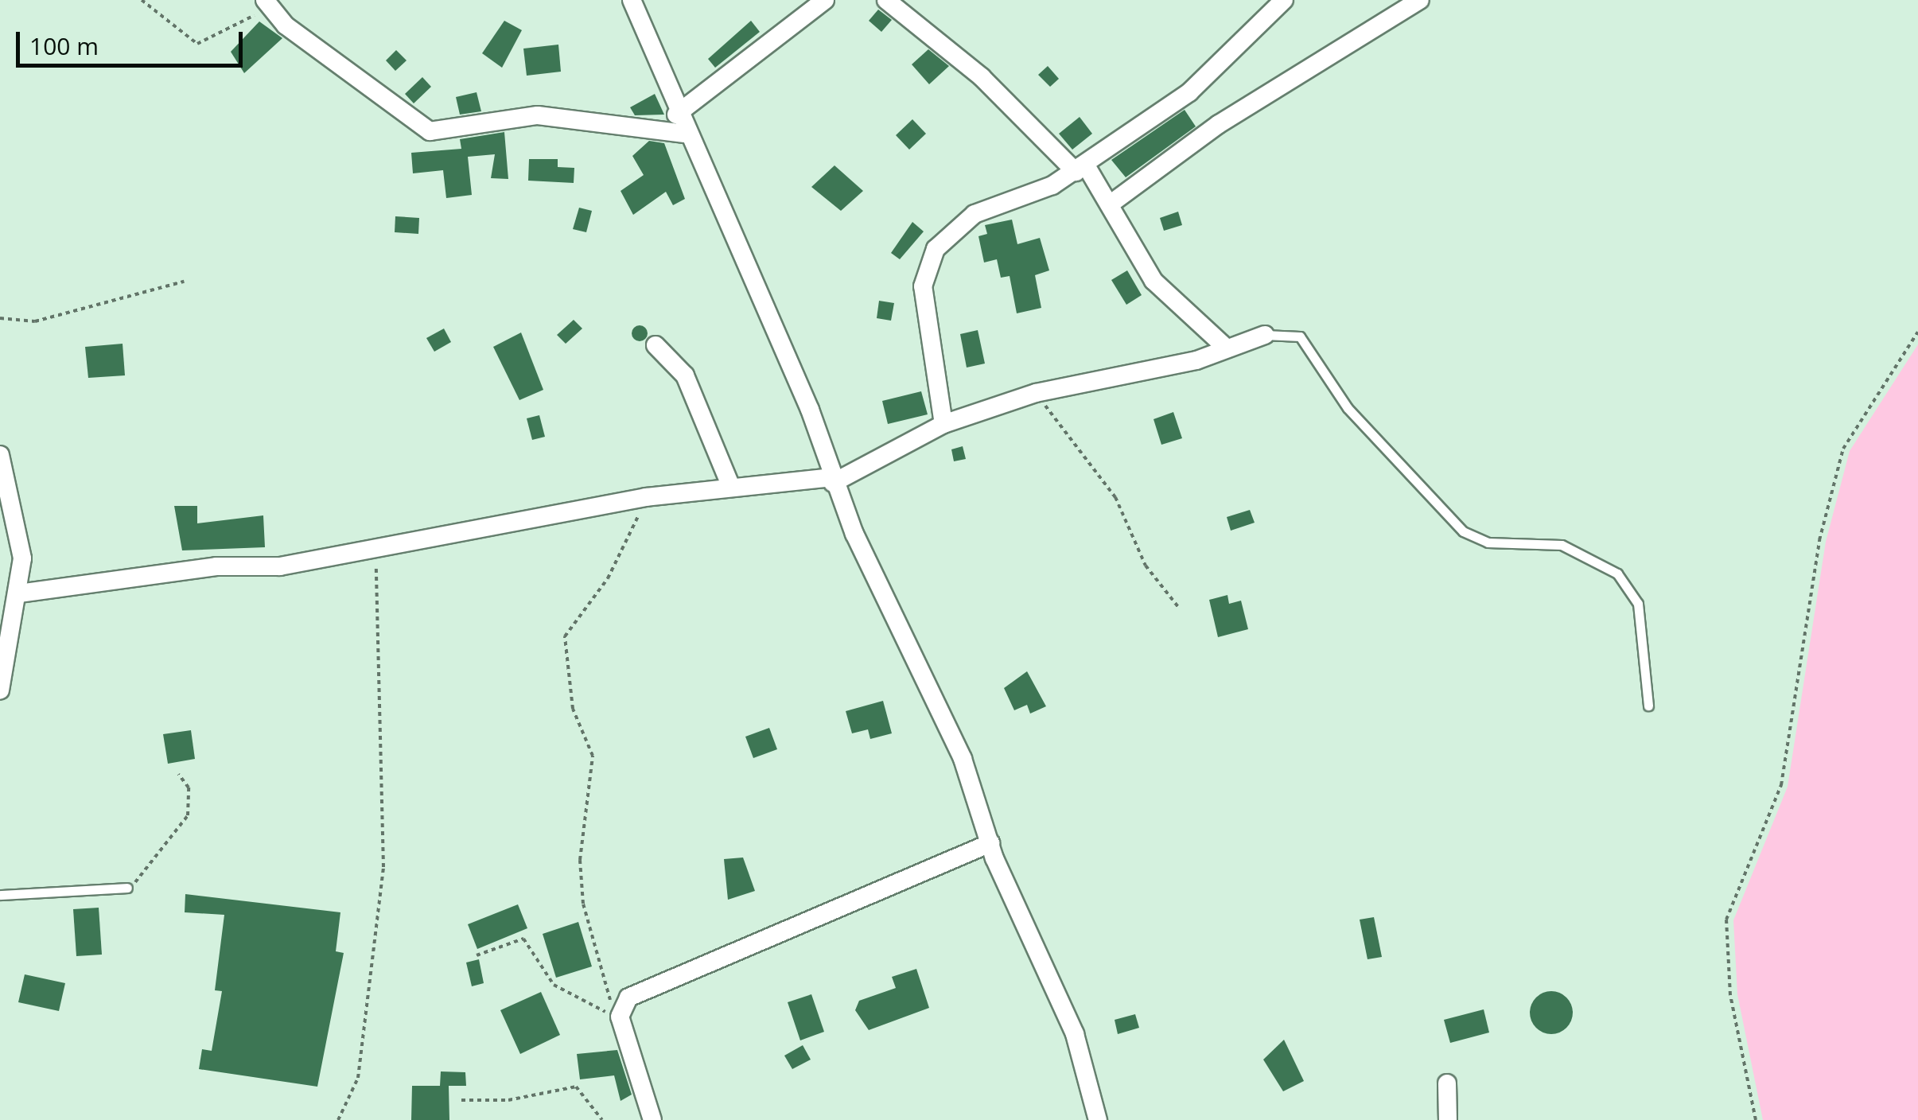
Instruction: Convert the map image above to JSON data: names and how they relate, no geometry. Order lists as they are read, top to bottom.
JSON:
{
  "scale_bar": "100 m"
}
